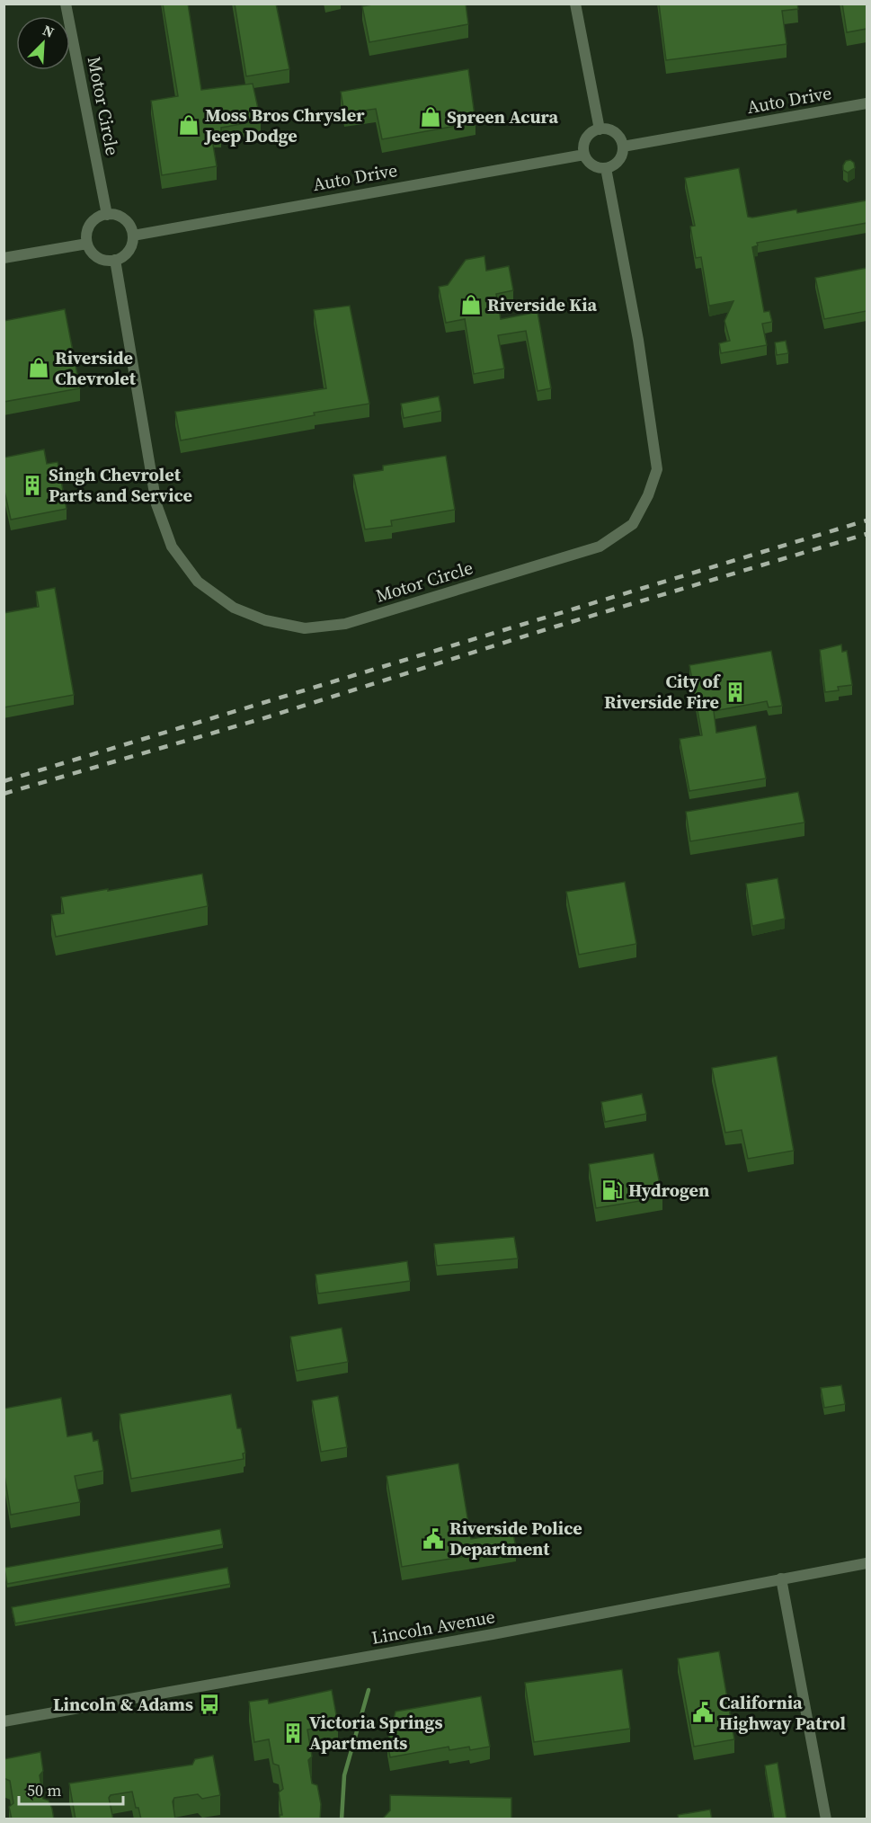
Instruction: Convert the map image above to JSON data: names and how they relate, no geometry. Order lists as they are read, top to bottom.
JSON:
{
  "streets": {
    "street": ["Auto Drive", "Motor Circle", "Lincoln Avenue"]
  },
  "crossings": [
    ["Auto Drive", "Motor Circle"]
  ],
  "places": {
    "shop": [
      "Spreen Acura",
      "Moss Bros Chrysler Jeep Dodge",
      "Riverside Kia",
      "Riverside Chevrolet"
    ],
    "building": ["Singh Chevrolet Parts and Service", "City of Riverside Fire", "Victoria Springs Apartments"],
    "fuel station": ["Hydrogen"],
    "public building": ["Riverside Police Department", "California Highway Patrol"],
    "bus stop": ["Lincoln & Adams"]
  },
  "scale_bar": "50 m",
  "north": "top right"
}
